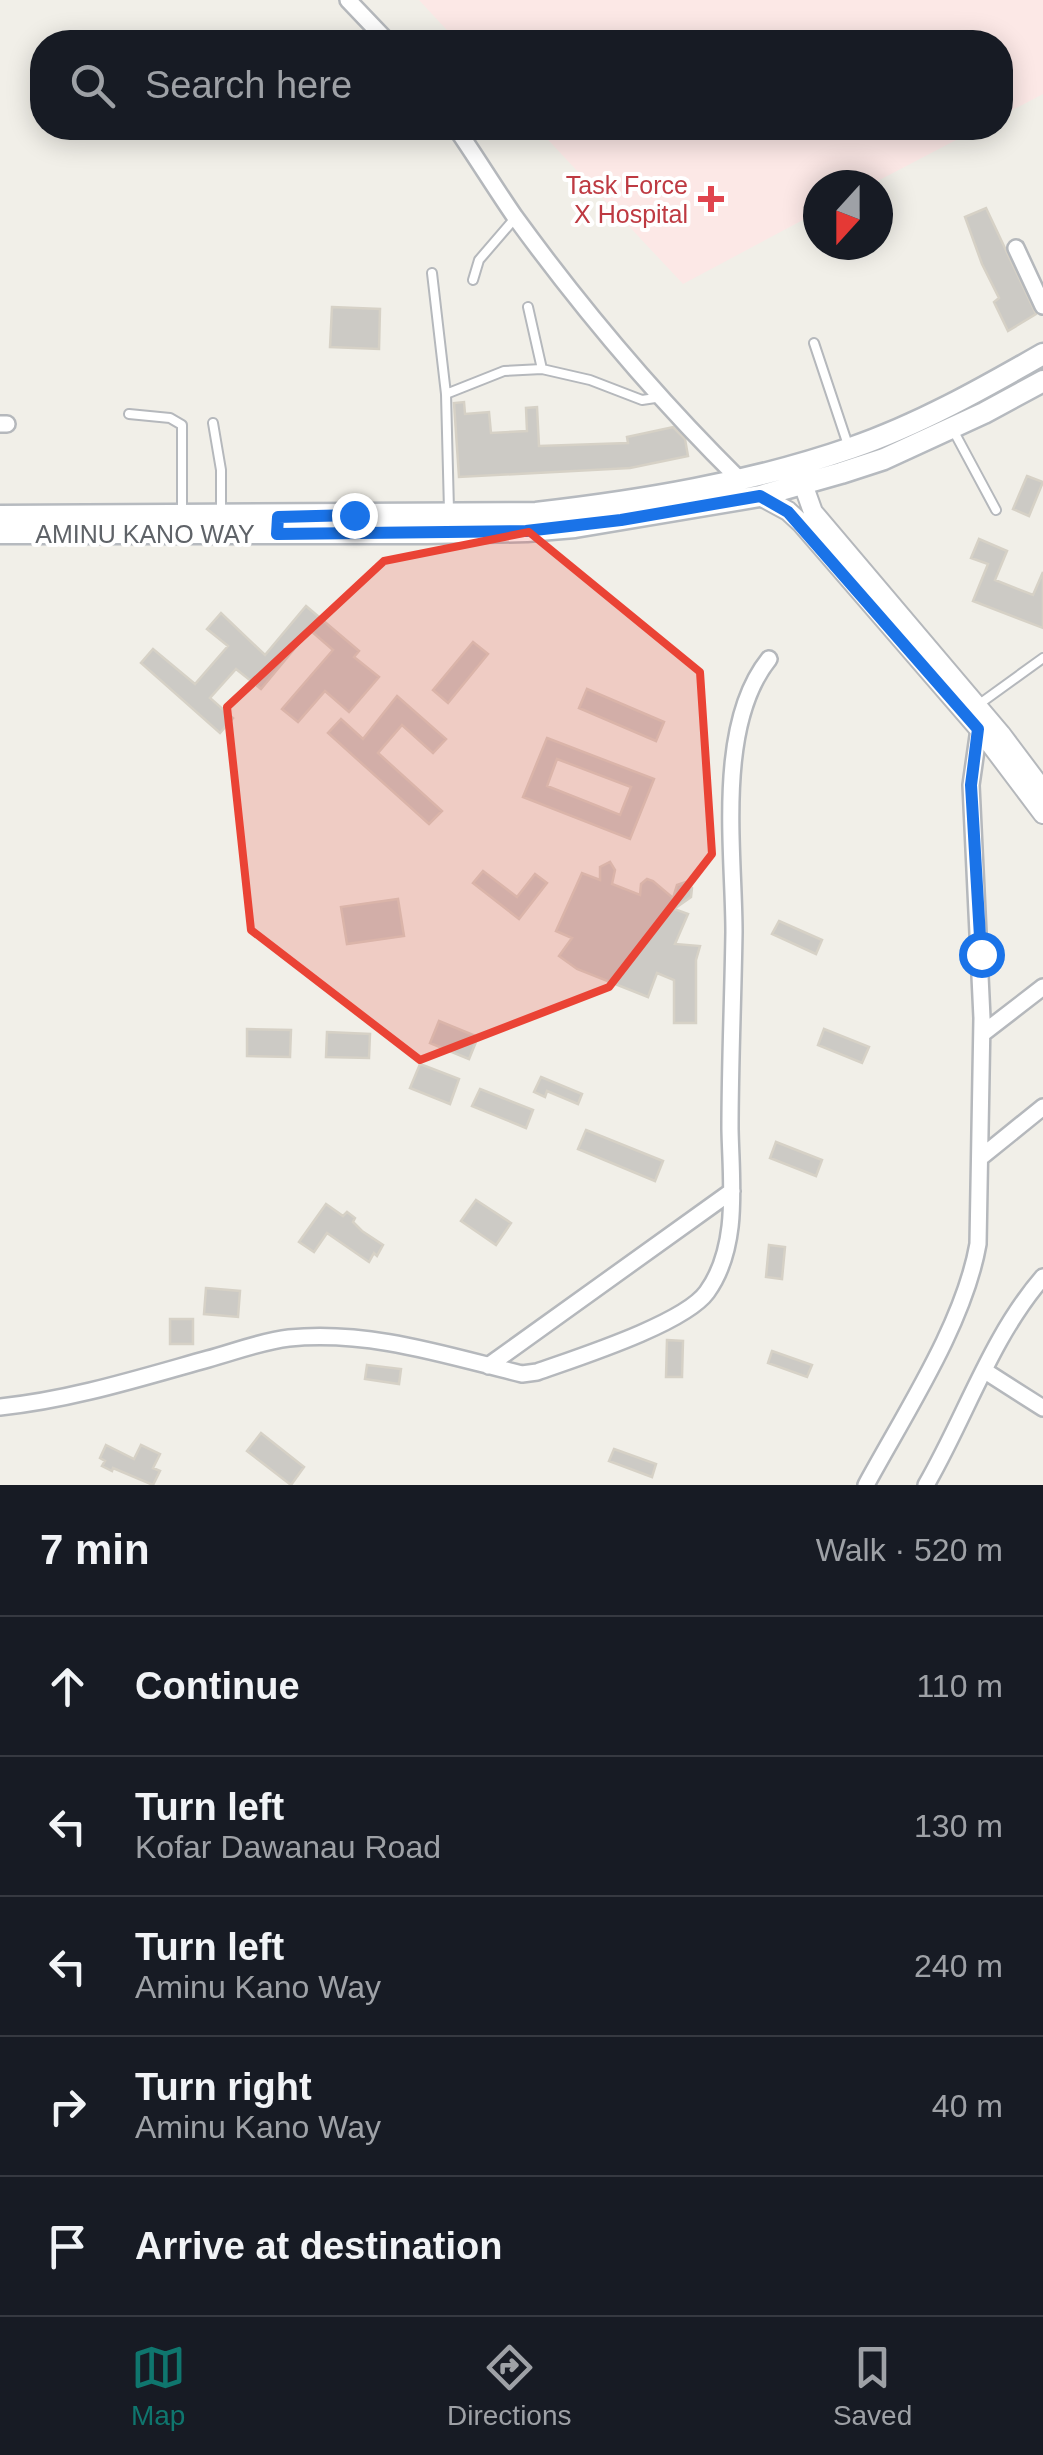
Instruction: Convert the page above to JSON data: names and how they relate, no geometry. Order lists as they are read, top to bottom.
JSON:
{
  "streets": {
    "main road": ["AMINU KANO WAY"]
  },
  "places": {
    "health": ["Task Force X Hospital"]
  },
  "north": "bottom",
  "page": {
    "search": "Search here",
    "heading": ["7 min", "Walk · 520 m"],
    "list": [
      ["Continue", "110 m"],
      ["Turn left", "Kofar Dawanau Road", "130 m"],
      ["Turn left", "Aminu Kano Way", "240 m"],
      ["Turn right", "Aminu Kano Way", "40 m"],
      "Arrive at destination"
    ],
    "nav": ["Map", "Directions", "Saved"]
  }
}
